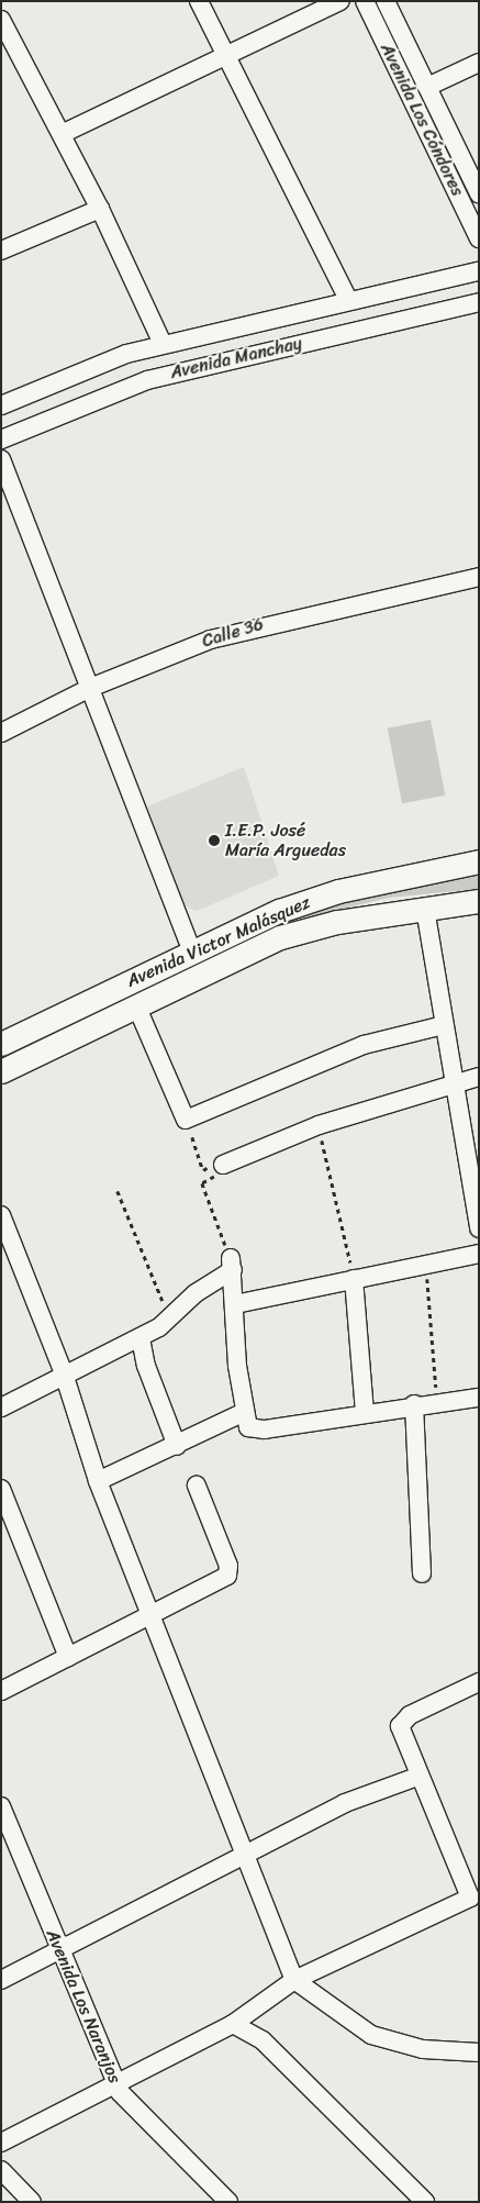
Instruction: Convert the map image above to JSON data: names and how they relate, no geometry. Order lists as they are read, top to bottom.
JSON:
{
  "streets": {
    "main road": ["Avenida Victor Malásquez"],
    "street": [
      "Avenida Los Cóndores",
      "Avenida Manchay",
      "Calle 36",
      "Avenida Los Naranjos"
    ]
  },
  "places": ["I.E.P. José María Arguedas"]
}
